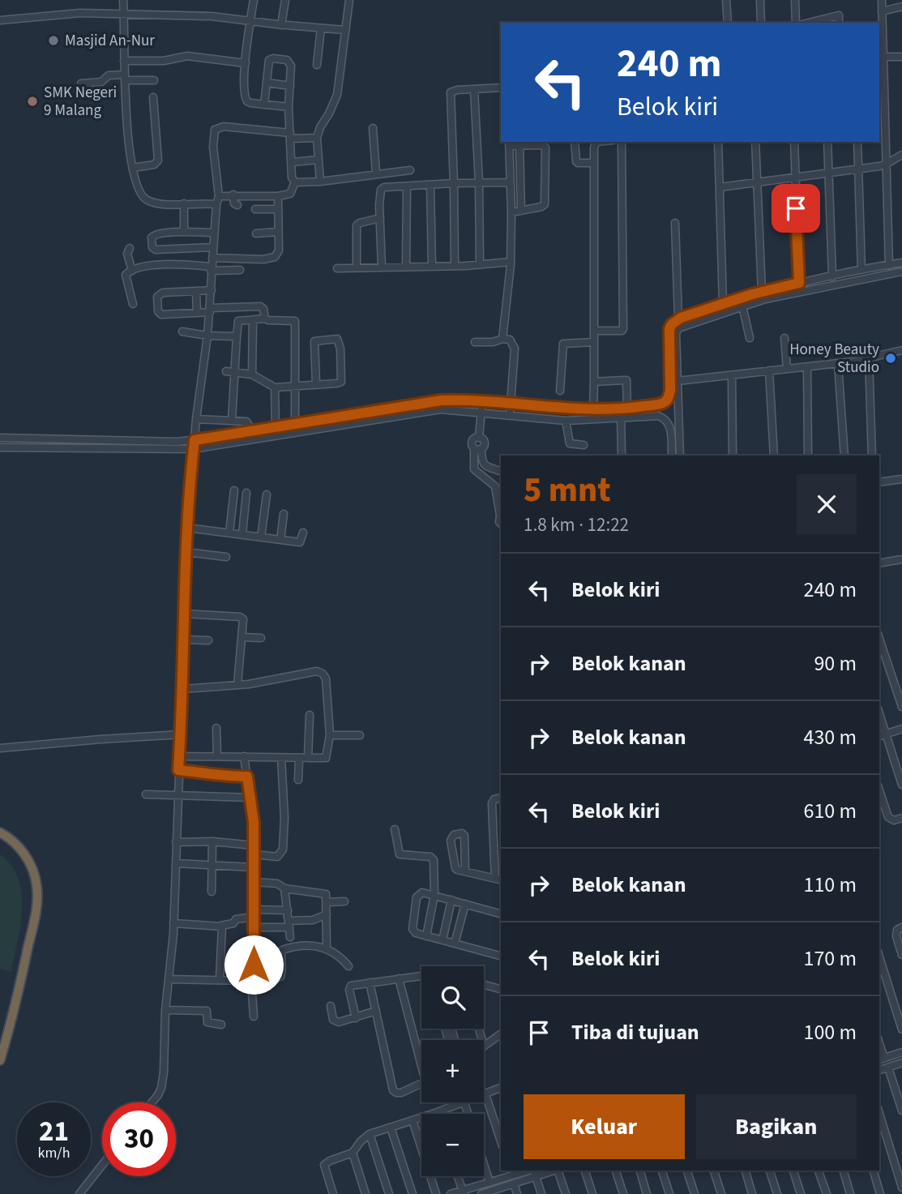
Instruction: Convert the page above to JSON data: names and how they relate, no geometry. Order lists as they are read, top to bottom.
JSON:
{
  "places": ["Masjid An-Nur", "SMK Negeri 9 Malang", "Honey Beauty Studio"],
  "page": {
    "turn": ["240 m", "Belok kiri"],
    "heading": ["5 mnt", "1.8 km · 12:22"],
    "list": [
      {
        "name": "Belok kiri",
        "value": "240 m"
      },
      {
        "name": "Belok kanan",
        "value": "90 m"
      },
      {
        "name": "Belok kanan",
        "value": "430 m"
      },
      {
        "name": "Belok kiri",
        "value": "610 m"
      },
      {
        "name": "Belok kanan",
        "value": "110 m"
      },
      {
        "name": "Belok kiri",
        "value": "170 m"
      },
      {
        "name": "Tiba di tujuan",
        "value": "100 m"
      }
    ],
    "map_buttons": ["+", "−"],
    "buttons": ["Keluar", "Bagikan"],
    "speed": "21 km/h",
    "limit": "30"
  }
}
